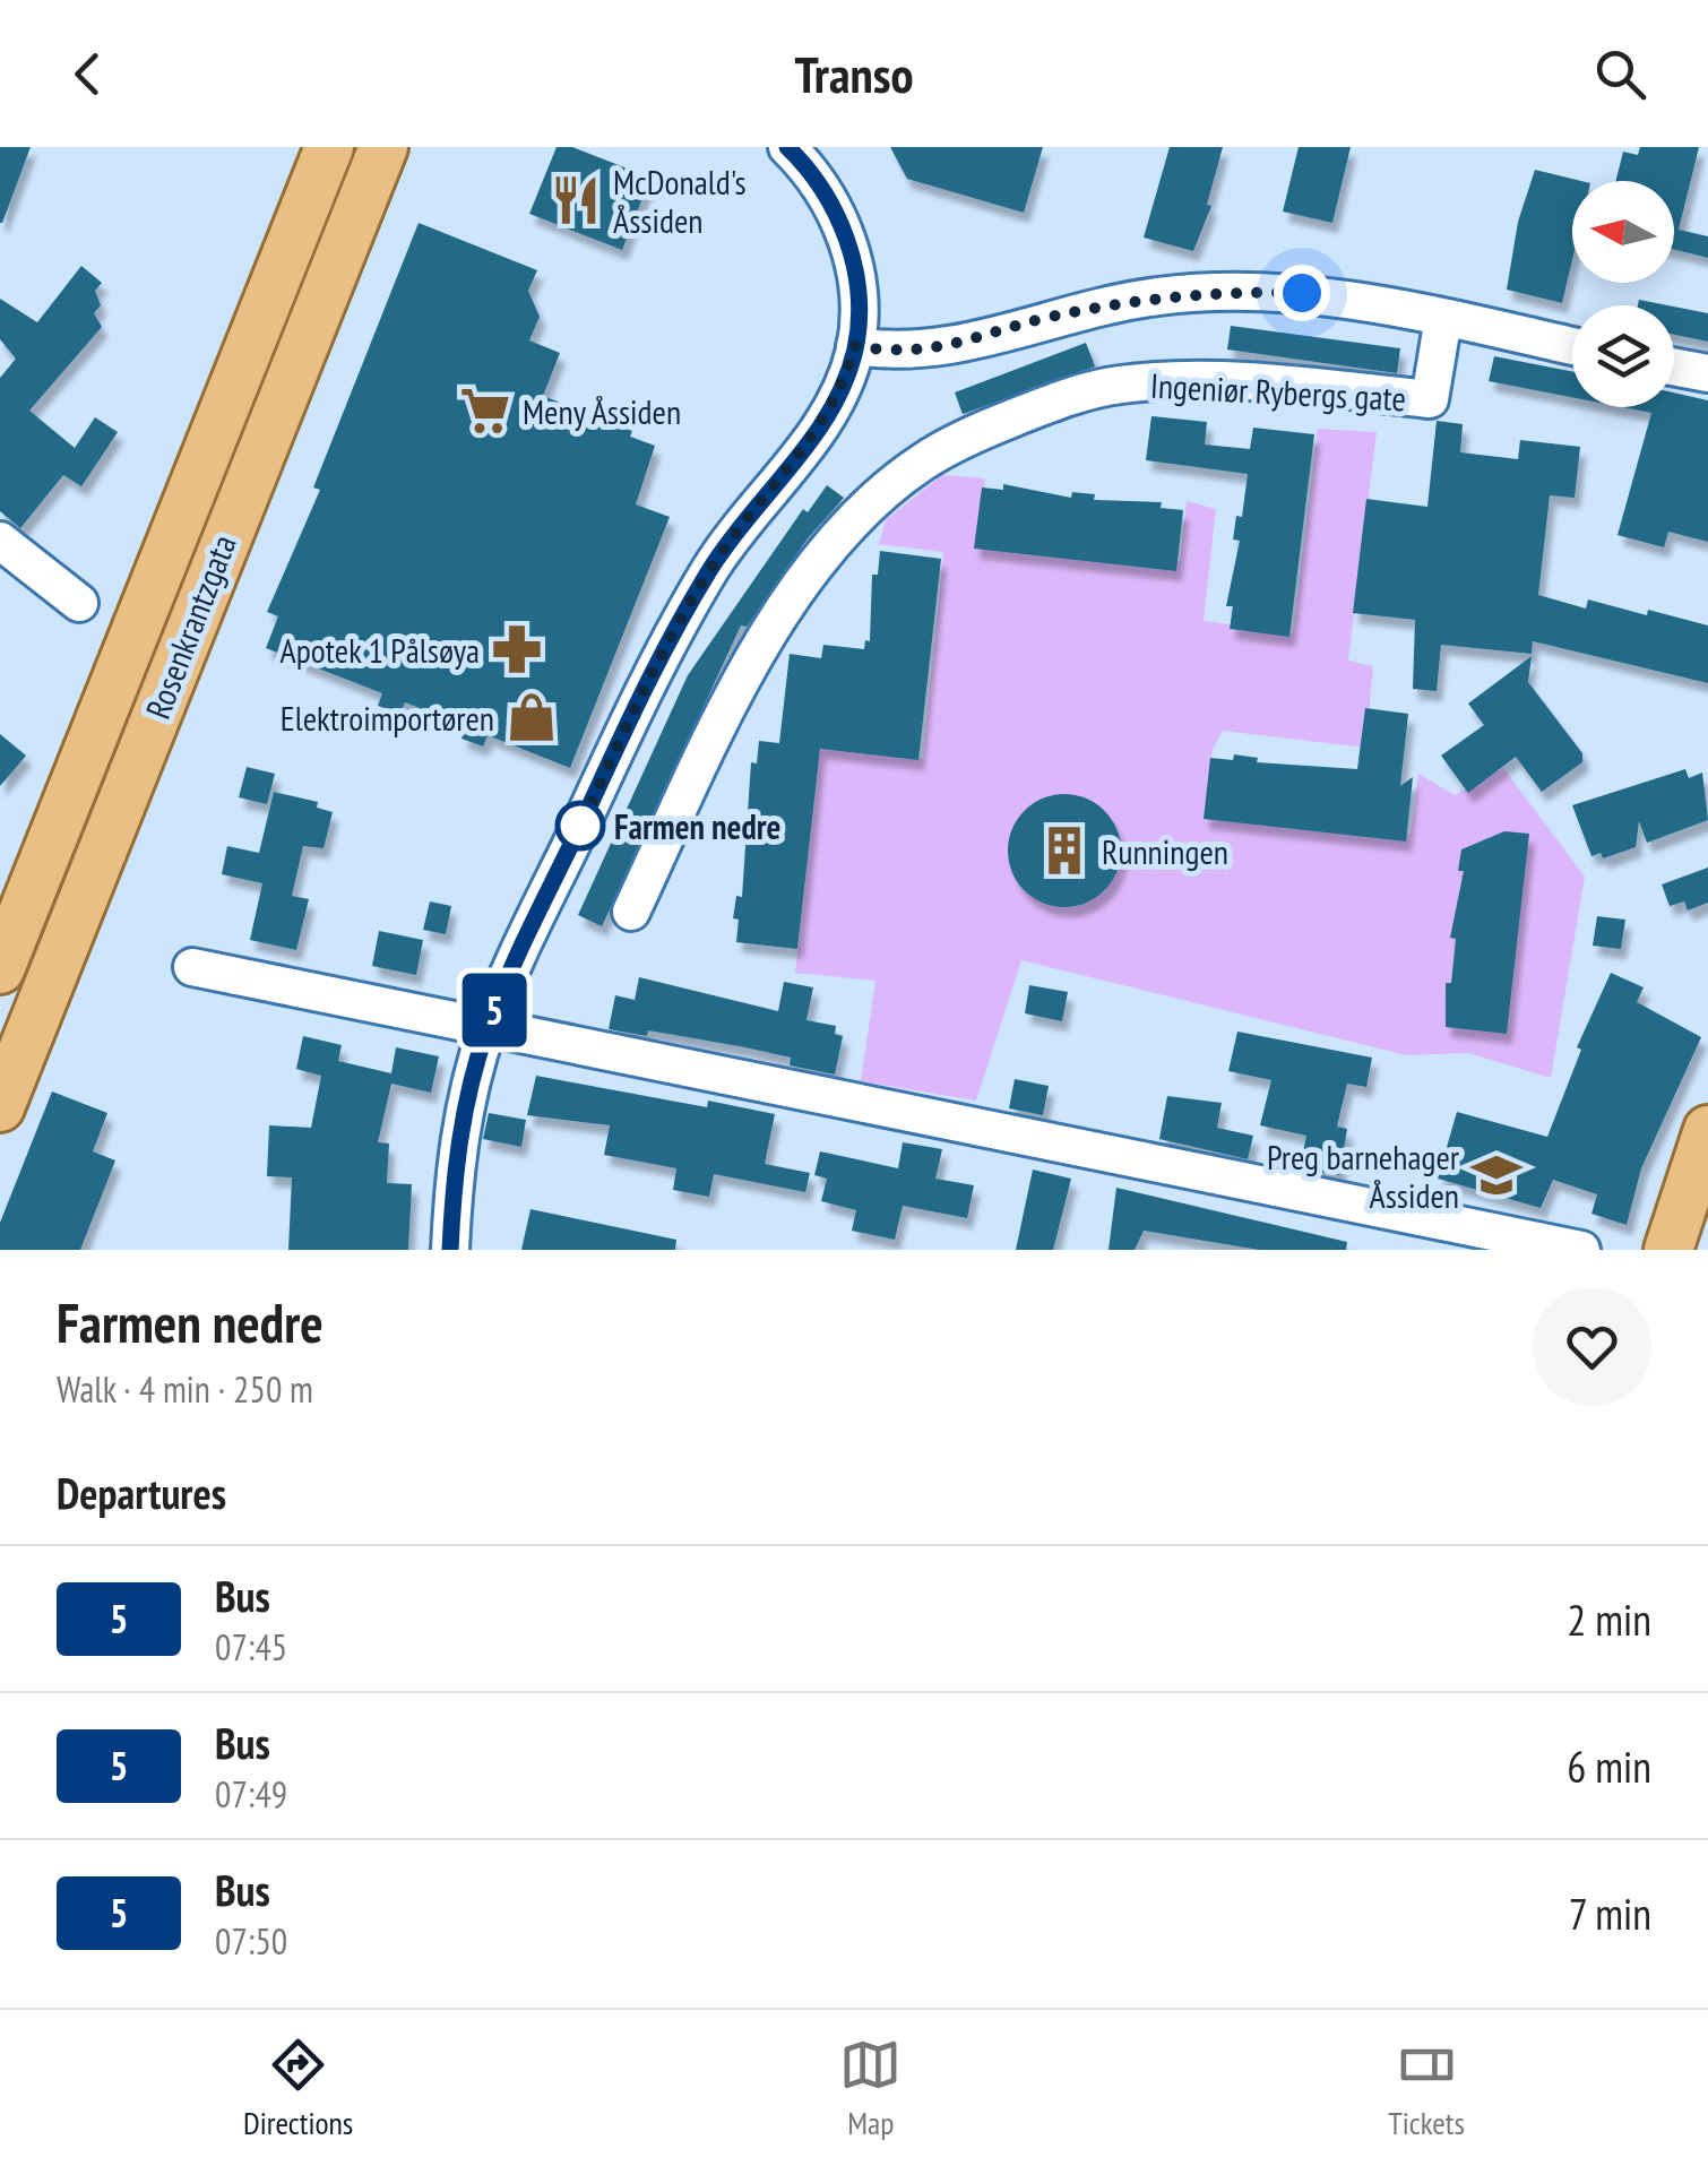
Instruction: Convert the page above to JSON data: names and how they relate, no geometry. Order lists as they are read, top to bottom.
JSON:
{
  "streets": {
    "main road": ["Rosenkrantzgata"],
    "street": ["Ingeniør Rybergs gate"]
  },
  "places": {
    "restaurant": ["McDonald's Åssiden"],
    "supermarket": ["Meny Åssiden"],
    "pharmacy": ["Apotek 1 Pålsøya"],
    "shop": ["Elektroimportøren"],
    "other": ["Farmen nedre"],
    "building": ["Runningen"],
    "school or university": ["Preg barnehager Åssiden"]
  },
  "lines": ["bus line 5"],
  "north": "left",
  "page": {
    "header": "Transo",
    "on_map": "5",
    "heading": [
      ["Farmen nedre", "Walk · 4 min · 250 m"],
      "Departures"
    ],
    "list": [
      {
        "mark": "5",
        "name": "Bus",
        "note": "07:45",
        "value": "2 min"
      },
      {
        "mark": "5",
        "name": "Bus",
        "note": "07:49",
        "value": "6 min"
      },
      {
        "mark": "5",
        "name": "Bus",
        "note": "07:50",
        "value": "7 min"
      }
    ],
    "tabs": ["Directions", "Map", "Tickets"]
  }
}
